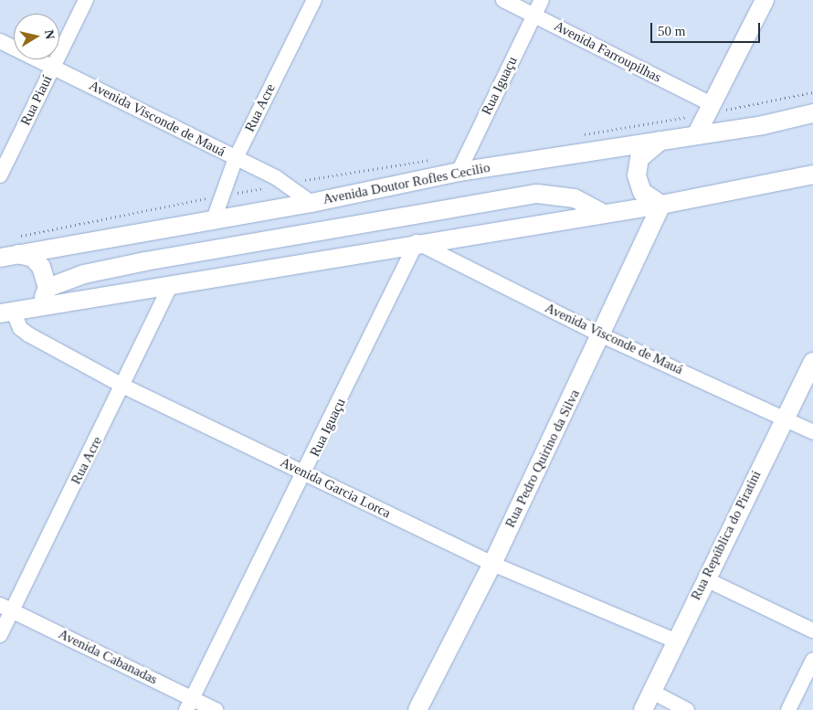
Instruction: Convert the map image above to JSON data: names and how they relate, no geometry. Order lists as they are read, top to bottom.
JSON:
{
  "streets": {
    "street": [
      "Avenida Farroupilhas",
      "Rua Iguaçu",
      "Rua Piauí",
      "Rua Acre",
      "Avenida Visconde de Mauá",
      "Avenida Doutor Rofles Cecilio",
      "Rua Pedro Quirino da Silva",
      "Avenida Garcia Lorca",
      "Rua República do Piratini",
      "Avenida Cabanadas"
    ]
  },
  "crossings": [
    ["Avenida Farroupilhas", "Rua Iguaçu"],
    ["Rua Iguaçu", "Avenida Visconde de Mauá"],
    ["Rua Iguaçu", "Avenida Doutor Rofles Cecilio"],
    ["Rua Iguaçu", "Avenida Garcia Lorca"],
    ["Rua Iguaçu", "Avenida Cabanadas"],
    ["Rua Piauí", "Avenida Visconde de Mauá"],
    ["Rua Acre", "Avenida Visconde de Mauá"],
    ["Rua Acre", "Avenida Doutor Rofles Cecilio"],
    ["Rua Acre", "Avenida Garcia Lorca"],
    ["Rua Acre", "Avenida Cabanadas"],
    ["Avenida Visconde de Mauá", "Avenida Doutor Rofles Cecilio"],
    ["Avenida Visconde de Mauá", "Rua Pedro Quirino da Silva"],
    ["Avenida Visconde de Mauá", "Rua República do Piratini"],
    ["Rua Pedro Quirino da Silva", "Avenida Garcia Lorca"],
    ["Avenida Garcia Lorca", "Rua República do Piratini"]
  ],
  "scale_bar": "50 m",
  "north": "right"
}
